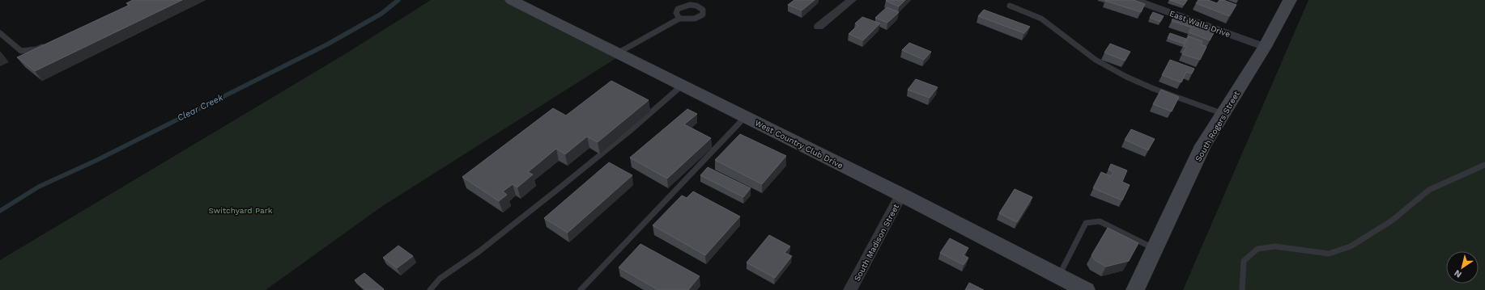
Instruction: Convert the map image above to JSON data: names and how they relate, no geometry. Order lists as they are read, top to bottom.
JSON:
{
  "streets": {
    "main road": ["South Rogers Street", "West Country Club Drive"],
    "street": ["East Walls Drive", "South Madison Street"]
  },
  "crossings": [
    ["East Walls Drive", "South Rogers Street"],
    ["West Country Club Drive", "South Madison Street"]
  ],
  "water": ["Clear Creek"],
  "parks": ["Switchyard Park"],
  "north": "bottom left"
}
